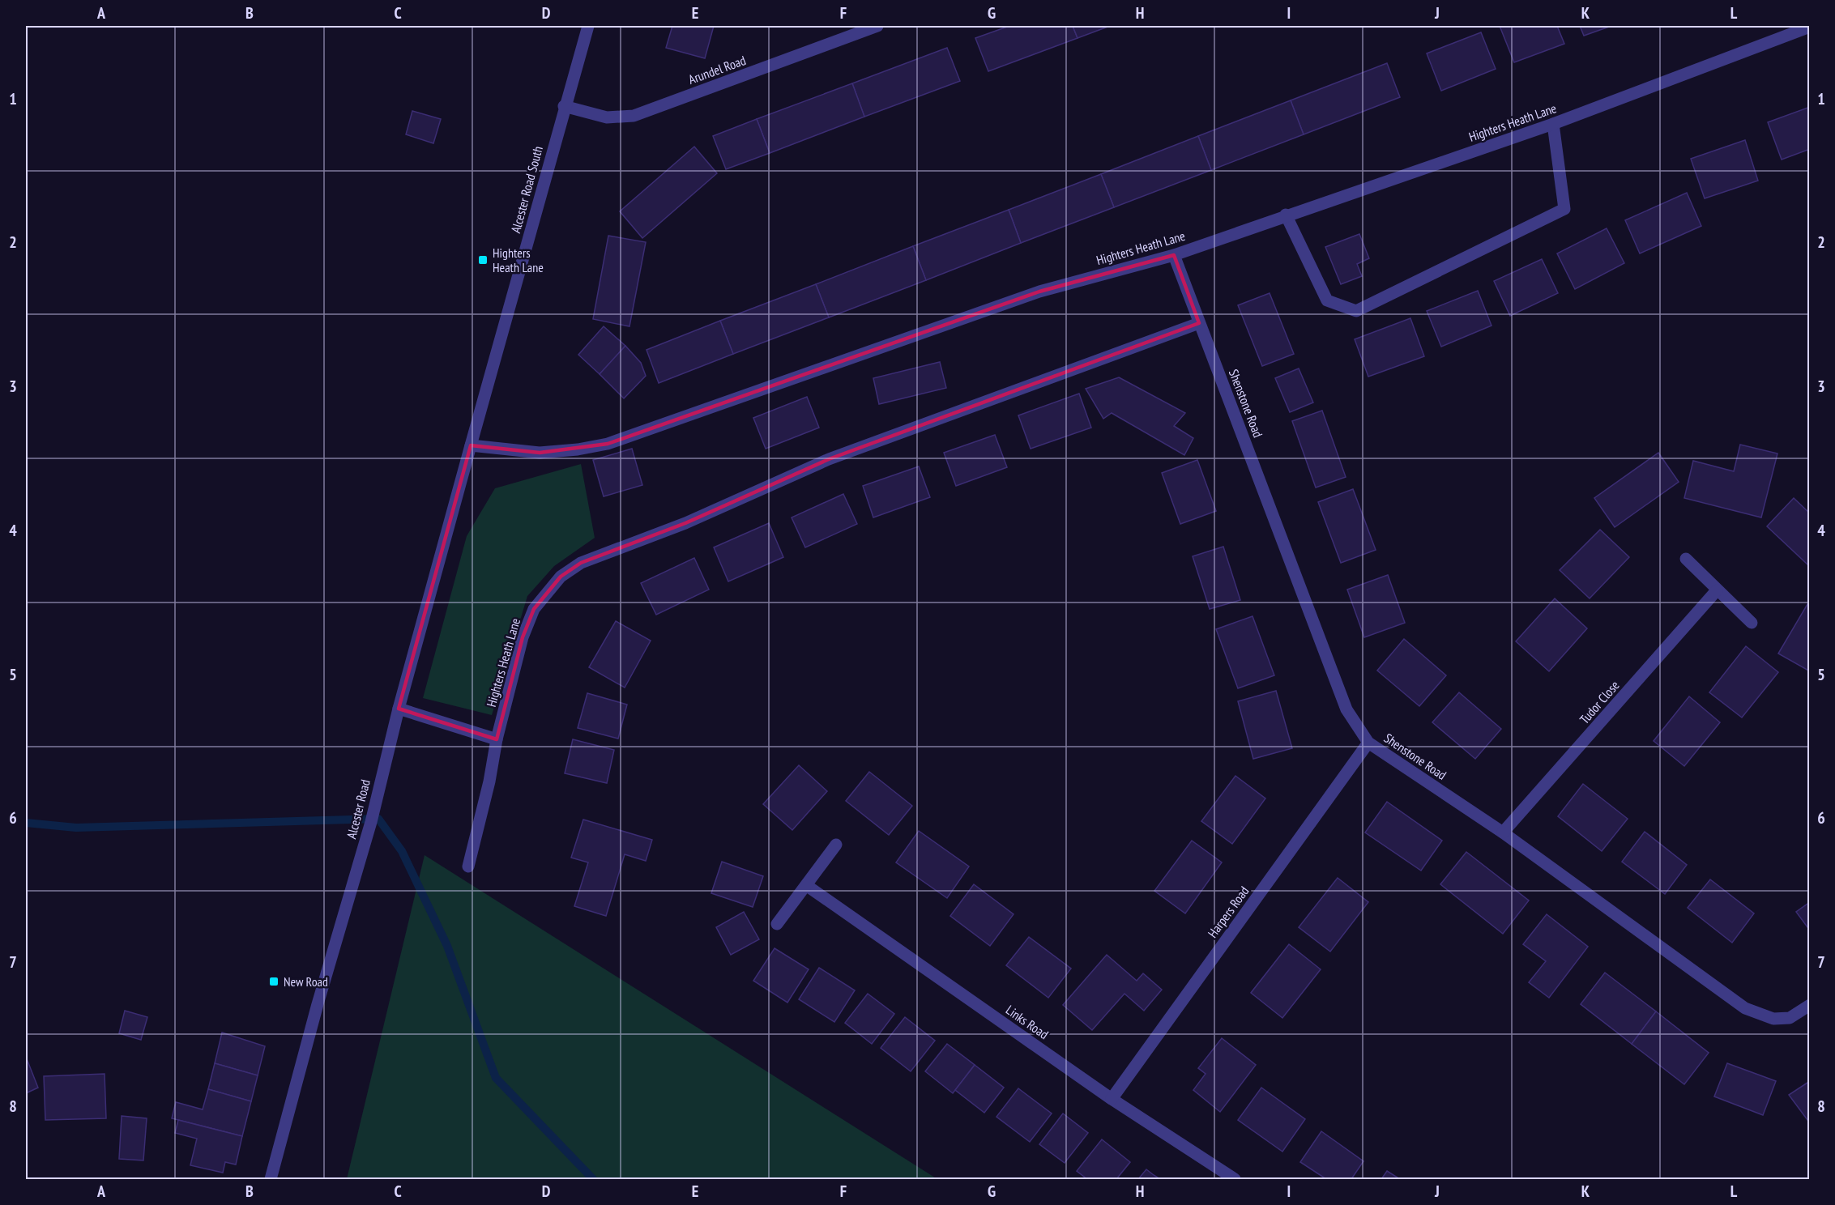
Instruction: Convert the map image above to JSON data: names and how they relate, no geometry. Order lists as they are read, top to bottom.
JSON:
{
  "streets": {
    "street": [
      "Arundel Road",
      "Highters Heath Lane",
      "Alcester Road South",
      "Shenstone Road",
      "Tudor Close",
      "Alcester Road",
      "Harpers Road",
      "Links Road"
    ]
  },
  "crossings": [
    ["Arundel Road", "Alcester Road South"],
    ["Highters Heath Lane", "Alcester Road South"],
    ["Highters Heath Lane", "Shenstone Road"],
    ["Highters Heath Lane", "Alcester Road"],
    ["Alcester Road South", "Alcester Road"],
    ["Shenstone Road", "Tudor Close"],
    ["Shenstone Road", "Harpers Road"],
    ["Harpers Road", "Links Road"]
  ],
  "places": {
    "transit": ["Highters Heath Lane", "New Road"]
  },
  "grid": {
    "columns": [
      "A",
      "B",
      "C",
      "D",
      "E",
      "F",
      "G",
      "H",
      "I",
      "J",
      "K",
      "L"
    ],
    "rows": [
      "1",
      "2",
      "3",
      "4",
      "5",
      "6",
      "7",
      "8"
    ]
  }
}
